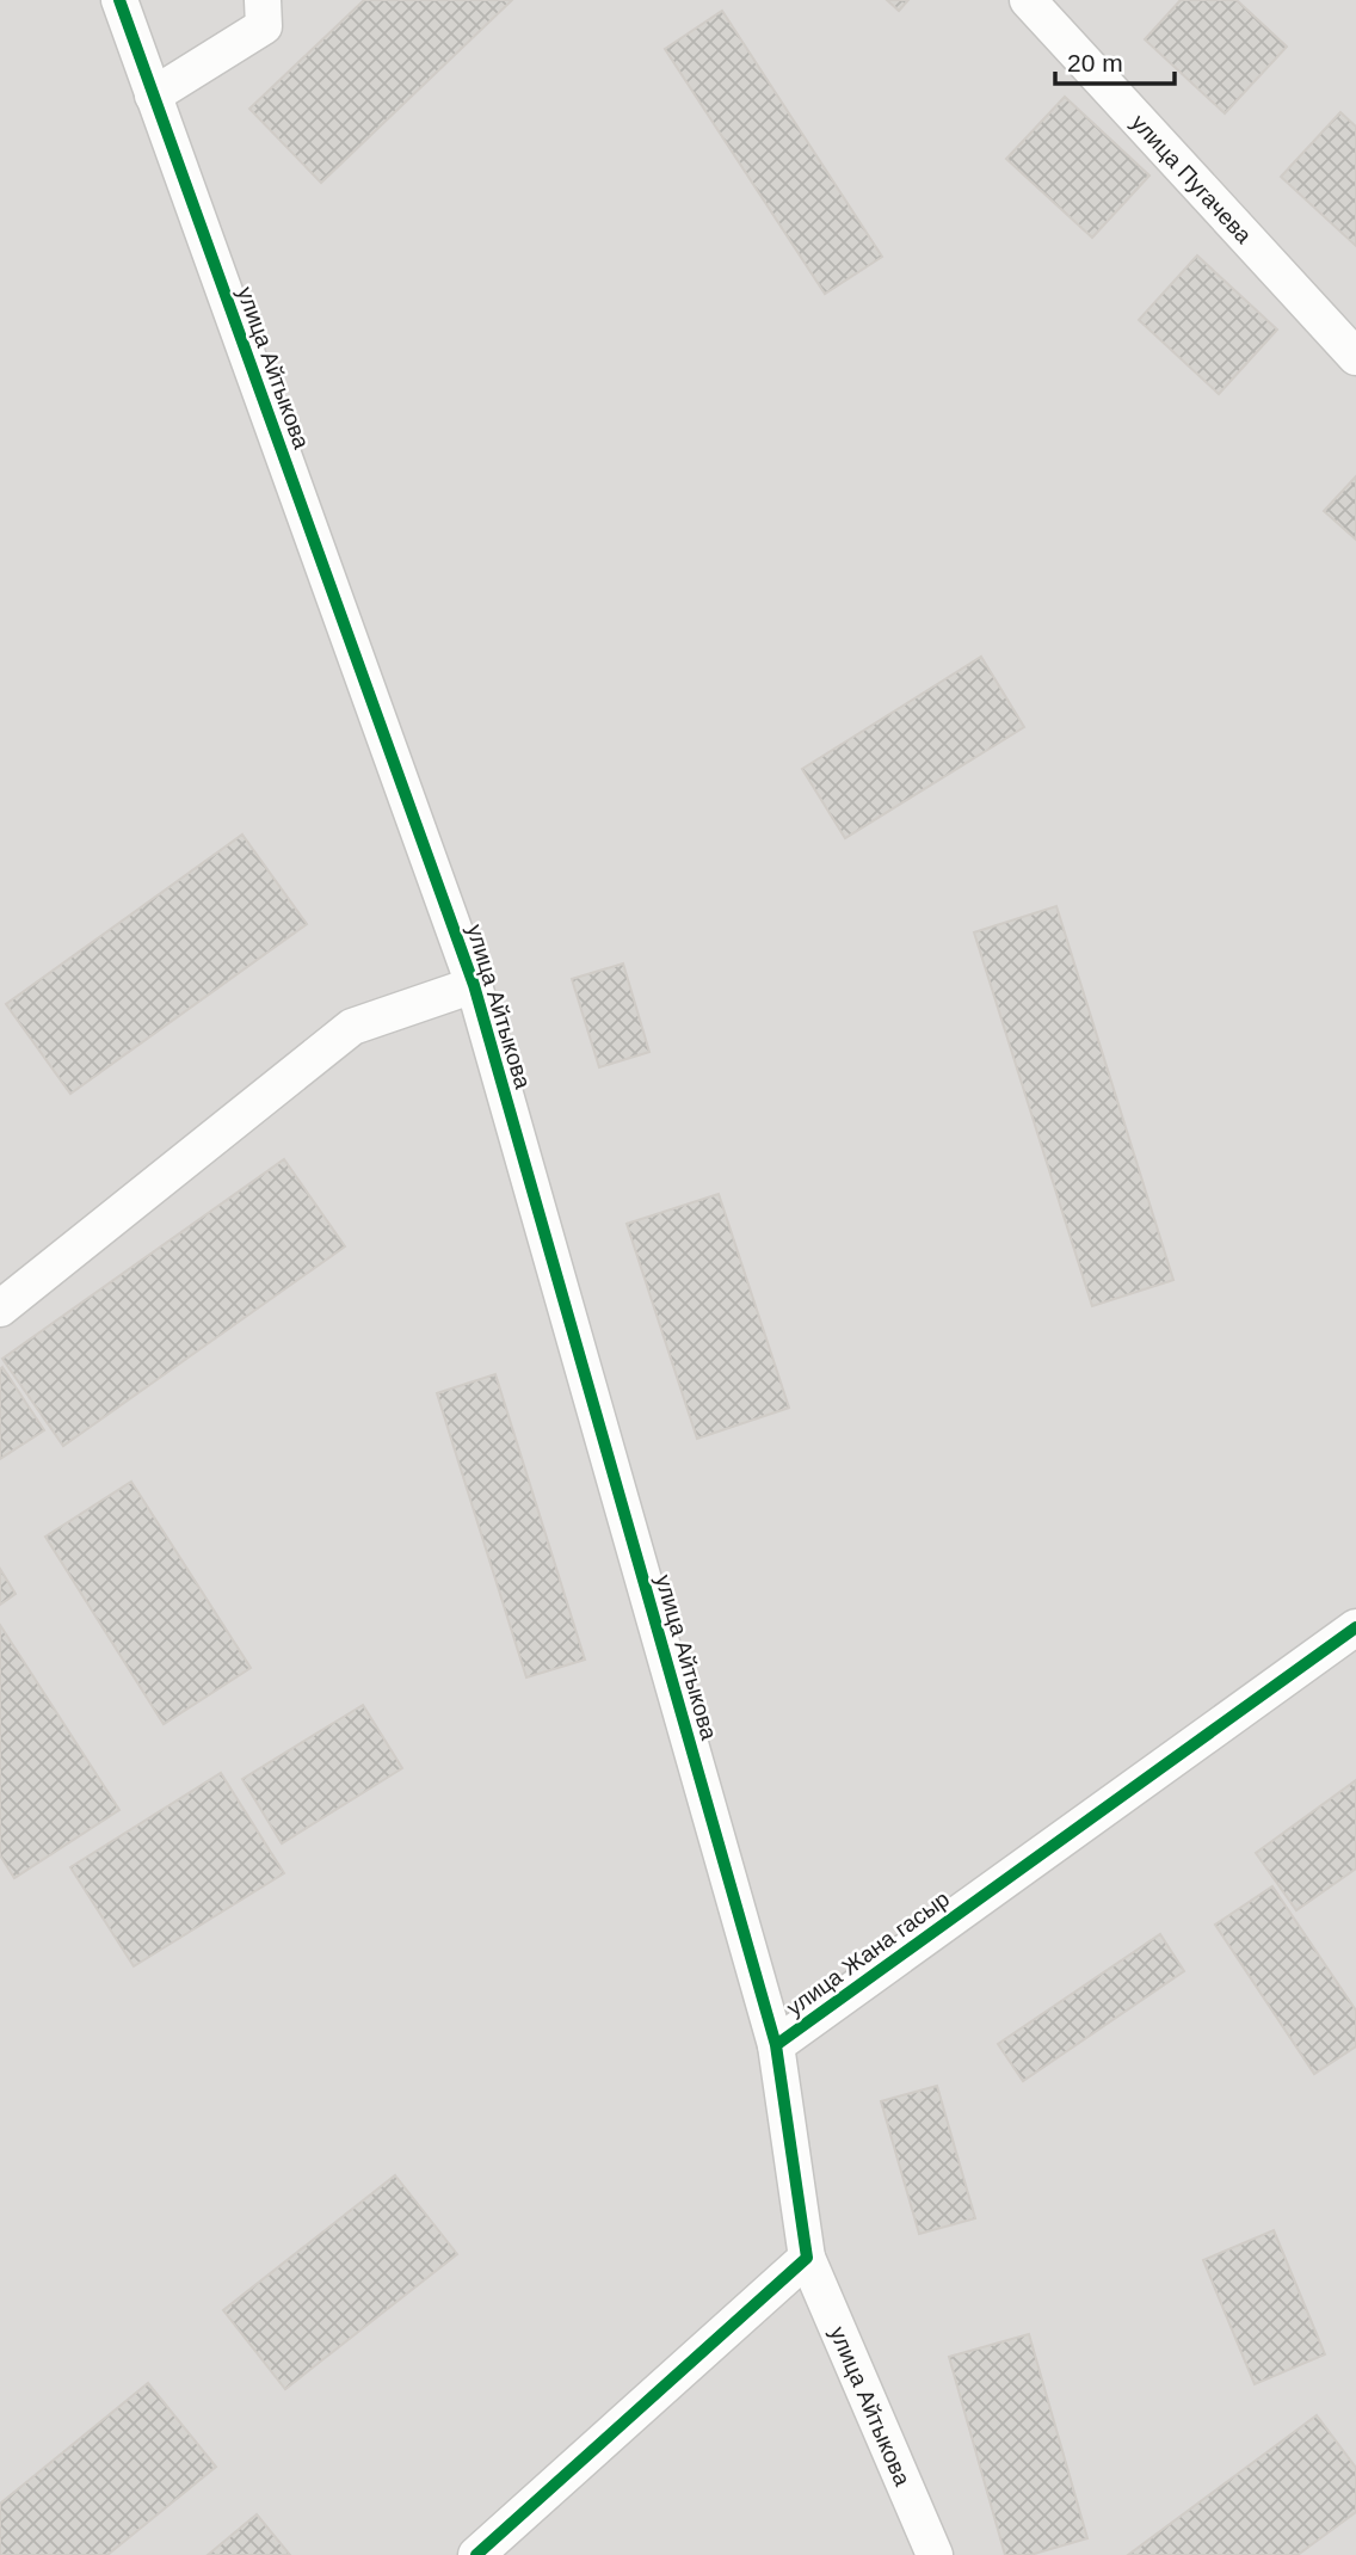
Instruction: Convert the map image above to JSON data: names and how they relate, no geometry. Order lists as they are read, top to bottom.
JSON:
{
  "streets": {
    "street": ["улица Пугачева", "улица Айтыкова", "улица Жана гасыр"]
  },
  "crossings": [
    ["улица Айтыкова", "улица Жана гасыр"]
  ],
  "scale_bar": "20 m"
}
